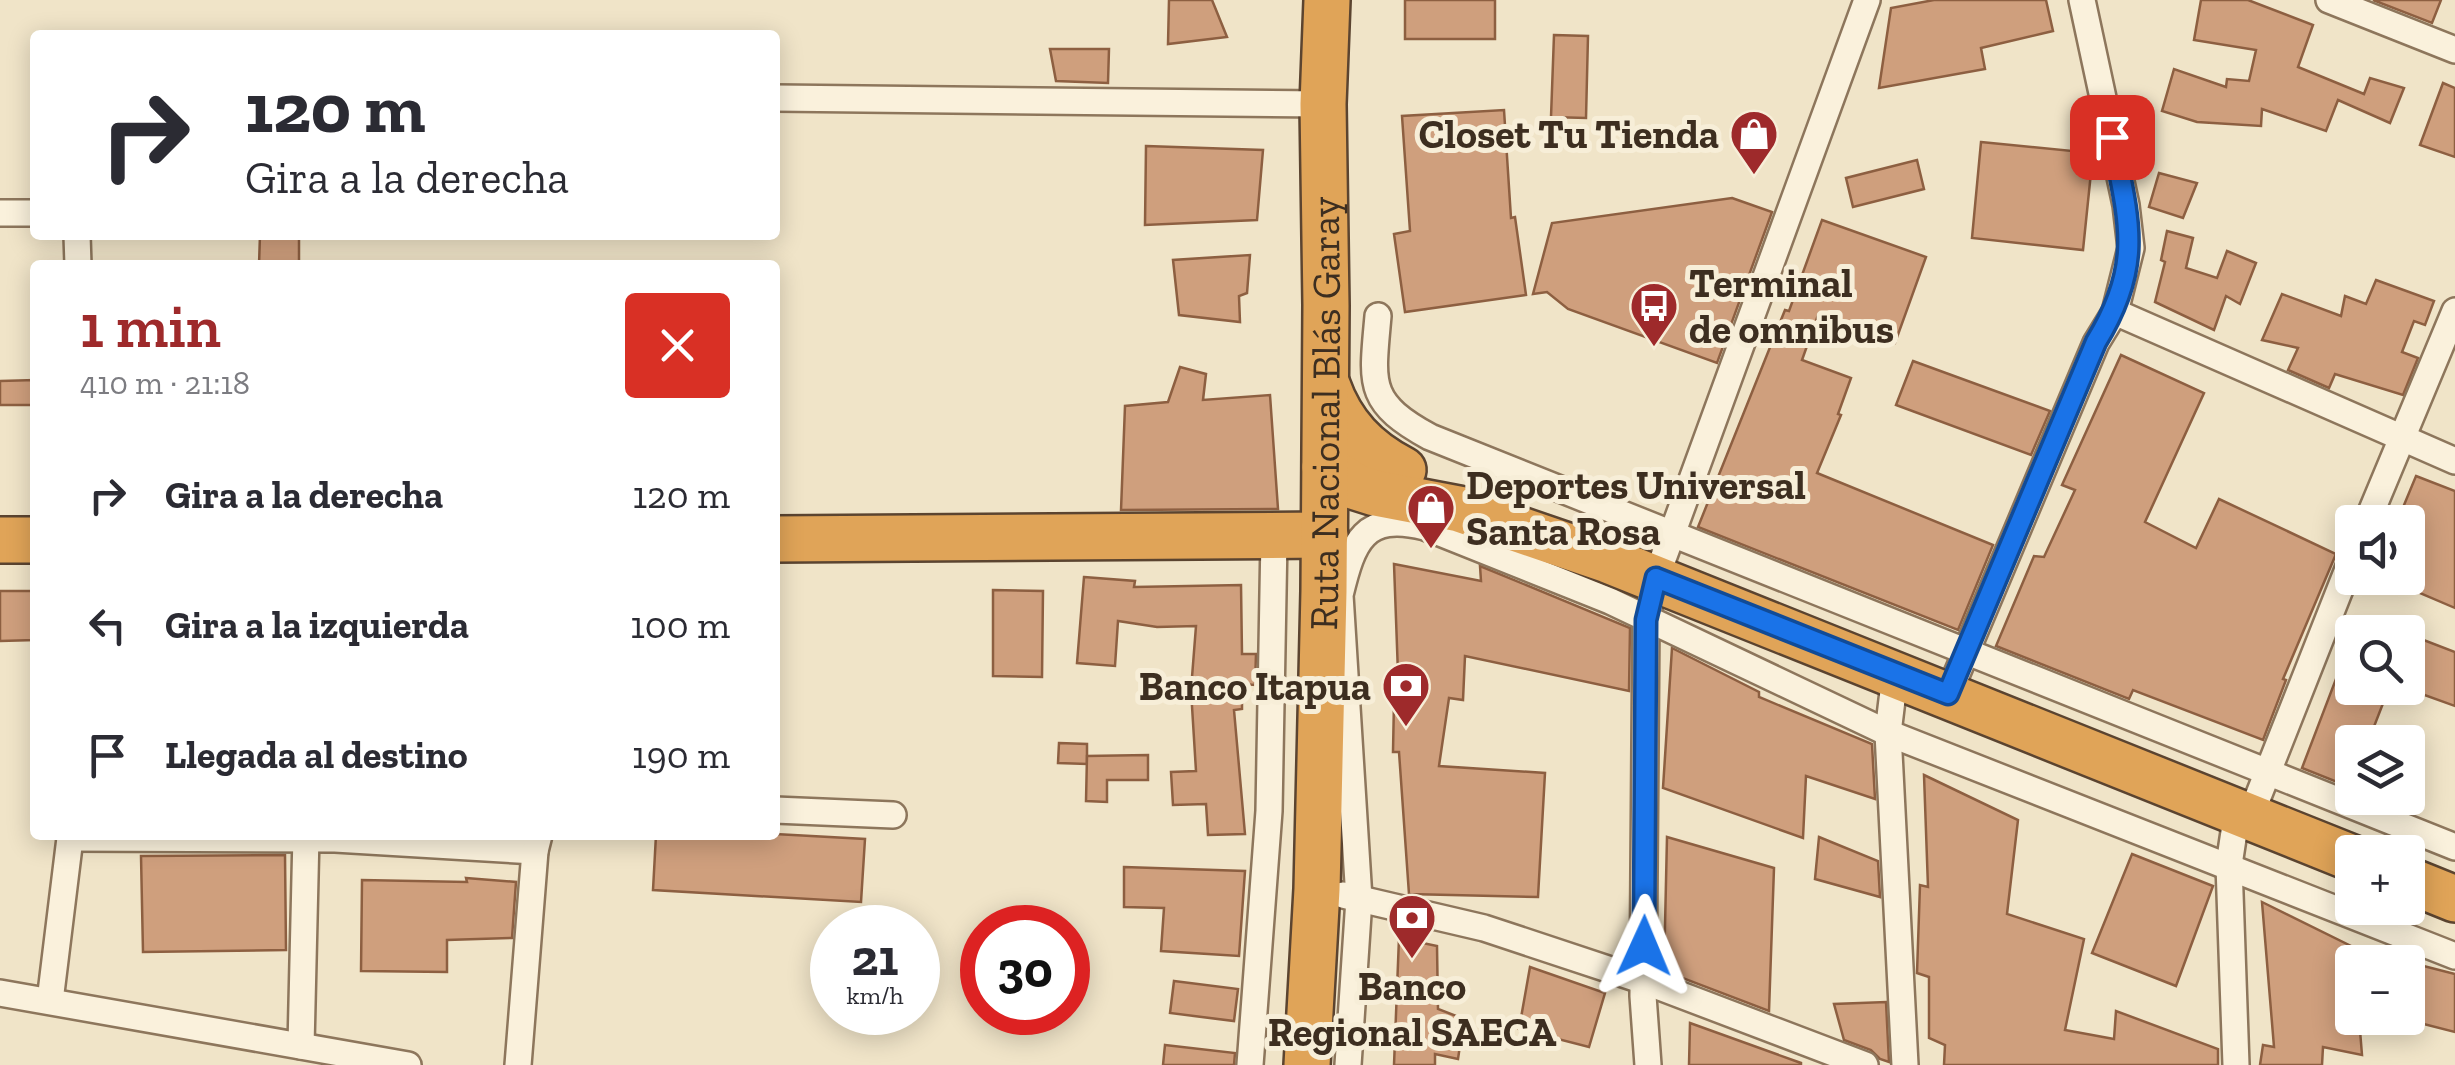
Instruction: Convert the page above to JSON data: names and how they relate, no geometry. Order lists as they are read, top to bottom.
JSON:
{
  "streets": {
    "highway": ["Ruta Nacional Blás Garay"]
  },
  "places": {
    "shop": ["Closet Tu Tienda", "Deportes Universal Santa Rosa"],
    "bus stop": ["Terminal de omnibus"],
    "bank": ["Banco Itapua", "Banco Regional SAECA"]
  },
  "page": {
    "turn": ["120 m", "Gira a la derecha"],
    "heading": ["1 min", "410 m · 21:18"],
    "list": [
      {
        "name": "Gira a la derecha",
        "value": "120 m"
      },
      {
        "name": "Gira a la izquierda",
        "value": "100 m"
      },
      {
        "name": "Llegada al destino",
        "value": "190 m"
      }
    ],
    "map_buttons": ["+", "−"],
    "speed": "21 km/h",
    "limit": "30"
  }
}
